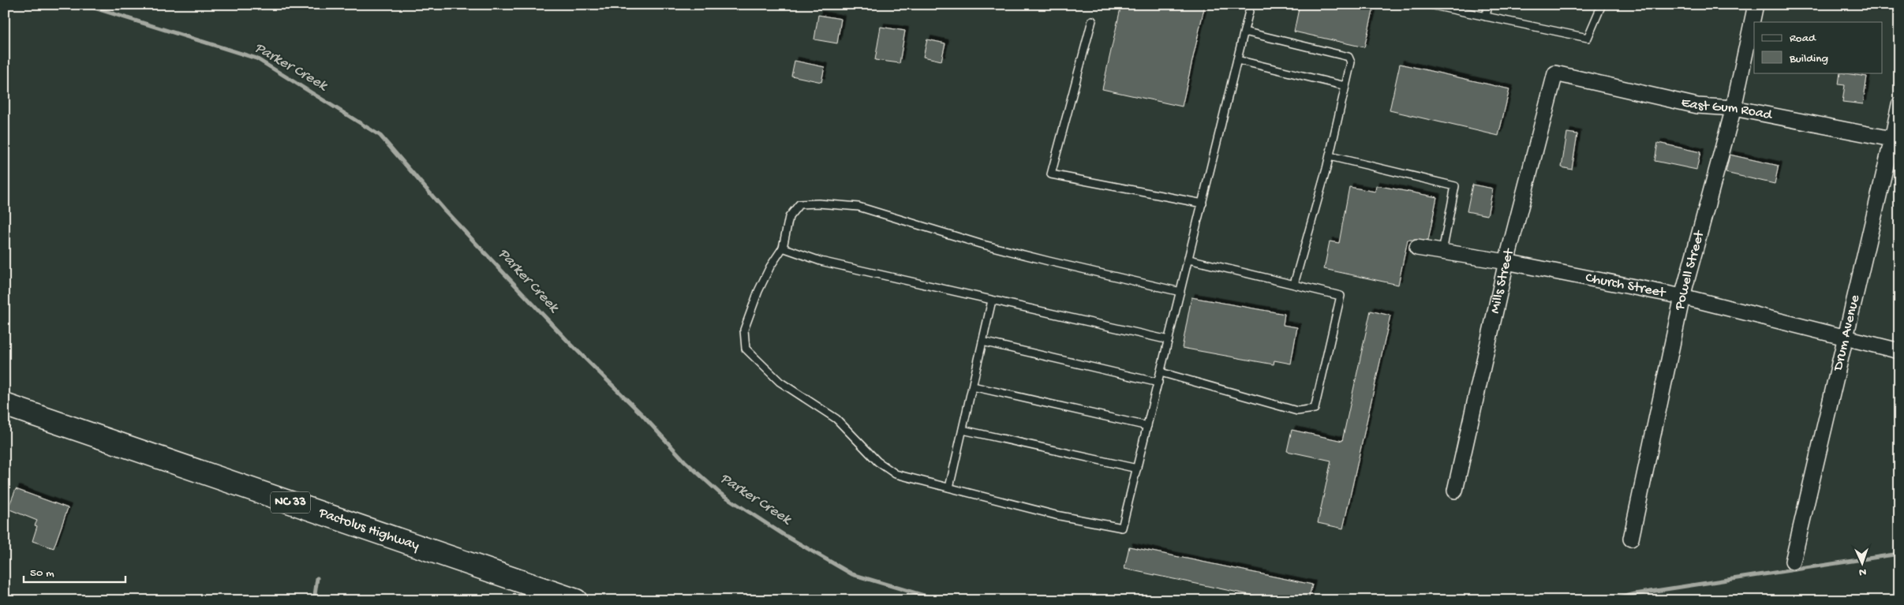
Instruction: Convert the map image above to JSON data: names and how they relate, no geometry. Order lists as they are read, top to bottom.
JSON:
{
  "streets": {
    "main road": ["NC 33", "Pactolus Highway"],
    "street": [
      "East Gum Road",
      "Powell Street",
      "Mills Street",
      "Church Street",
      "Drum Avenue"
    ]
  },
  "crossings": [
    ["East Gum Road", "Powell Street"],
    ["East Gum Road", "Mills Street"],
    ["East Gum Road", "Drum Avenue"],
    ["Powell Street", "Church Street"],
    ["Mills Street", "Church Street"],
    ["Church Street", "Drum Avenue"]
  ],
  "water": ["Parker Creek"],
  "legend": ["Road", "Building"],
  "scale_bar": "50 m",
  "north": "bottom"
}
